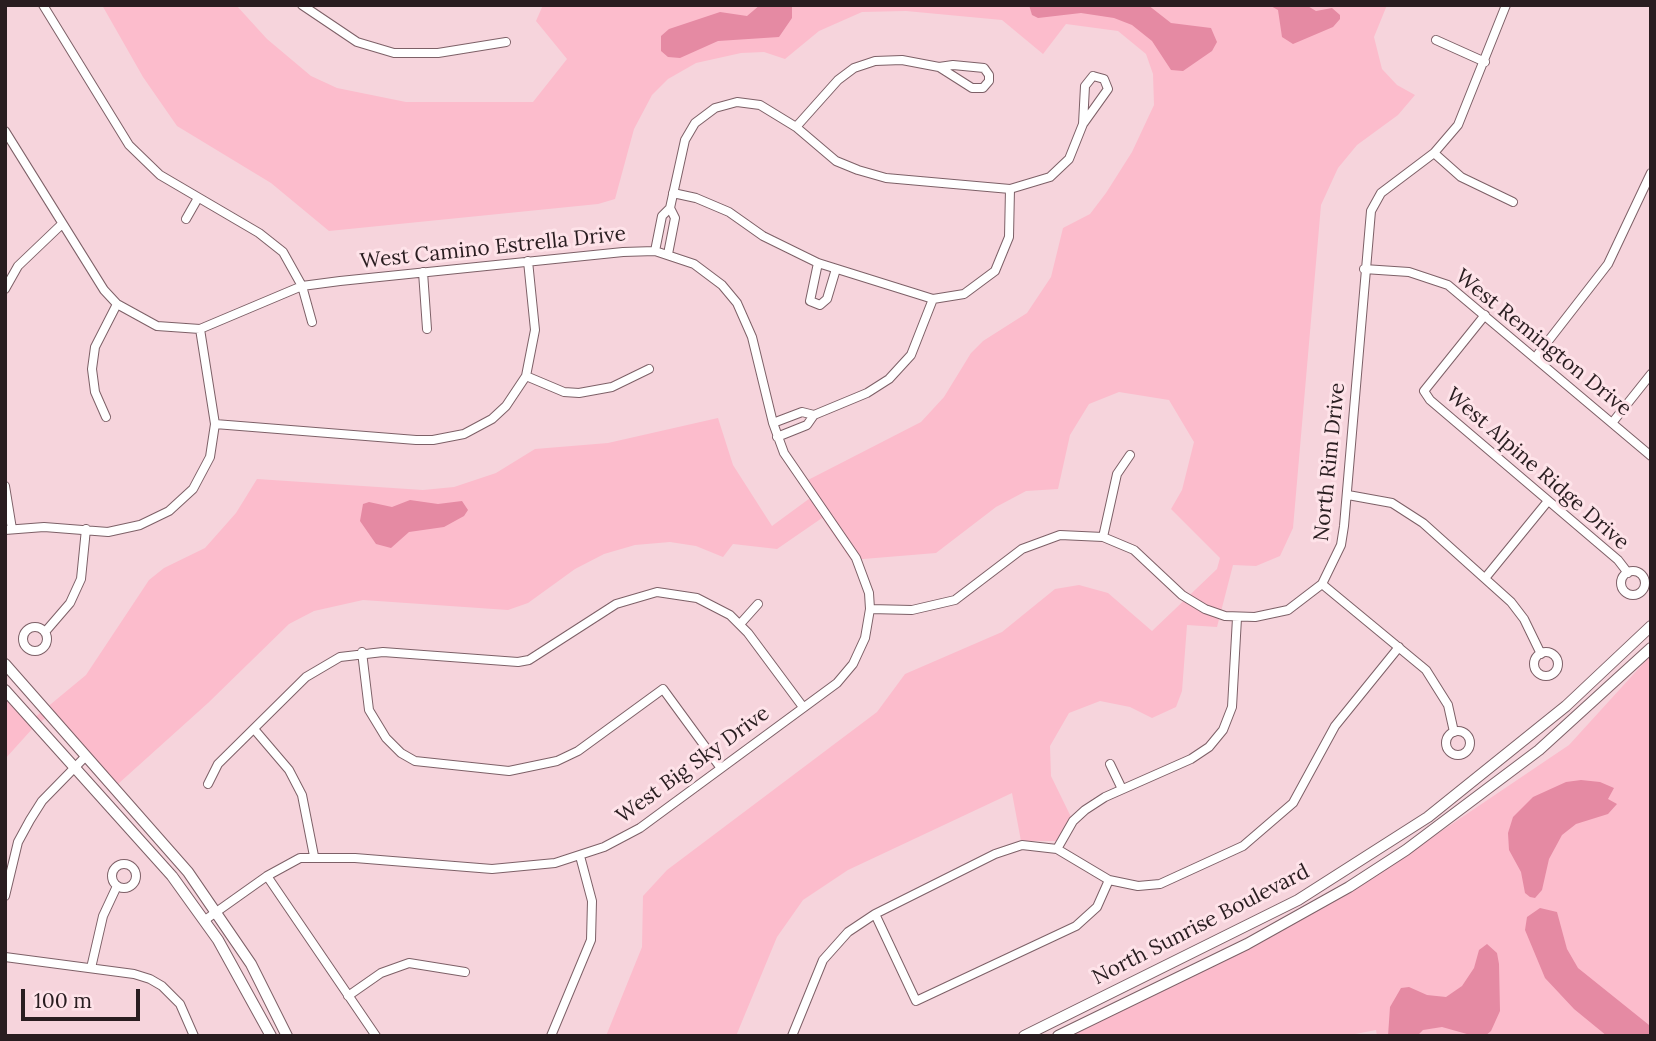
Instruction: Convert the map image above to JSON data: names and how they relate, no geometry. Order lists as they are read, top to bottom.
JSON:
{
  "streets": {
    "street": [
      "West Camino Estrella Drive",
      "West Remington Drive",
      "North Rim Drive",
      "West Alpine Ridge Drive",
      "West Big Sky Drive",
      "North Sunrise Boulevard"
    ]
  },
  "crossings": [
    ["West Camino Estrella Drive", "North Rim Drive"],
    ["West Camino Estrella Drive", "West Big Sky Drive"],
    ["West Remington Drive", "North Rim Drive"],
    ["West Remington Drive", "West Alpine Ridge Drive"],
    ["North Rim Drive", "West Big Sky Drive"]
  ],
  "scale_bar": "100 m"
}
